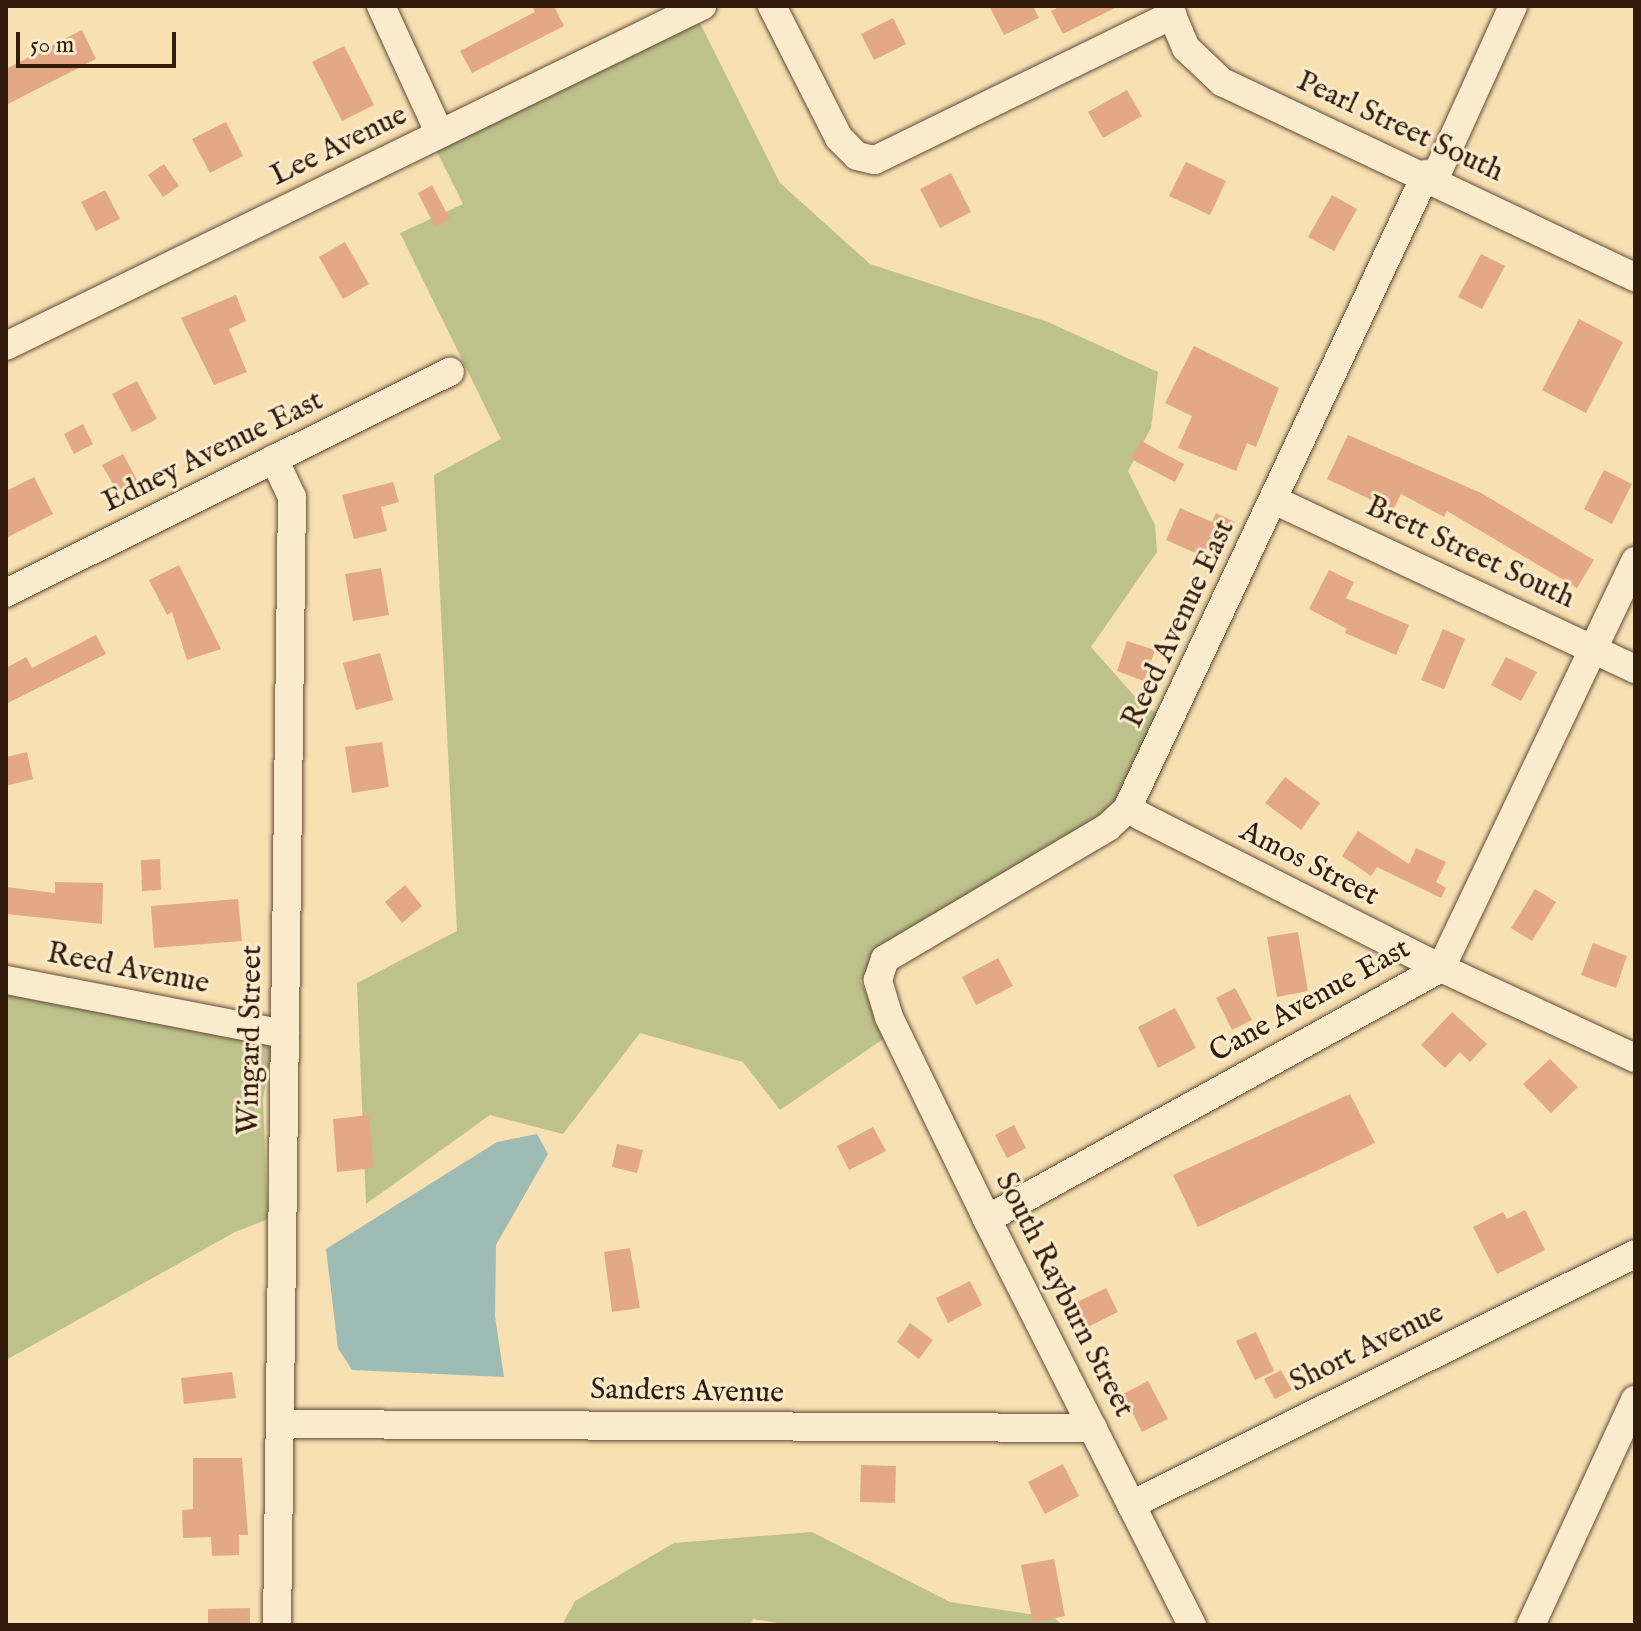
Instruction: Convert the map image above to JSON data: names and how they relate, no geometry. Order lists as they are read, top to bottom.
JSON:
{
  "streets": {
    "street": [
      "Pearl Street South",
      "Lee Avenue",
      "Edney Avenue East",
      "Brett Street South",
      "Reed Avenue East",
      "Amos Street",
      "Reed Avenue",
      "Cane Avenue East",
      "Wingard Street",
      "South Rayburn Street",
      "Short Avenue",
      "Sanders Avenue"
    ]
  },
  "crossings": [
    ["Pearl Street South", "Reed Avenue East"],
    ["Edney Avenue East", "Wingard Street"],
    ["Brett Street South", "Reed Avenue East"],
    ["Brett Street South", "Cane Avenue East"],
    ["Reed Avenue East", "Amos Street"],
    ["Reed Avenue East", "South Rayburn Street"],
    ["Amos Street", "Cane Avenue East"],
    ["Reed Avenue", "Wingard Street"],
    ["Cane Avenue East", "South Rayburn Street"],
    ["Wingard Street", "Sanders Avenue"],
    ["South Rayburn Street", "Short Avenue"],
    ["South Rayburn Street", "Sanders Avenue"]
  ],
  "scale_bar": "50 m"
}
